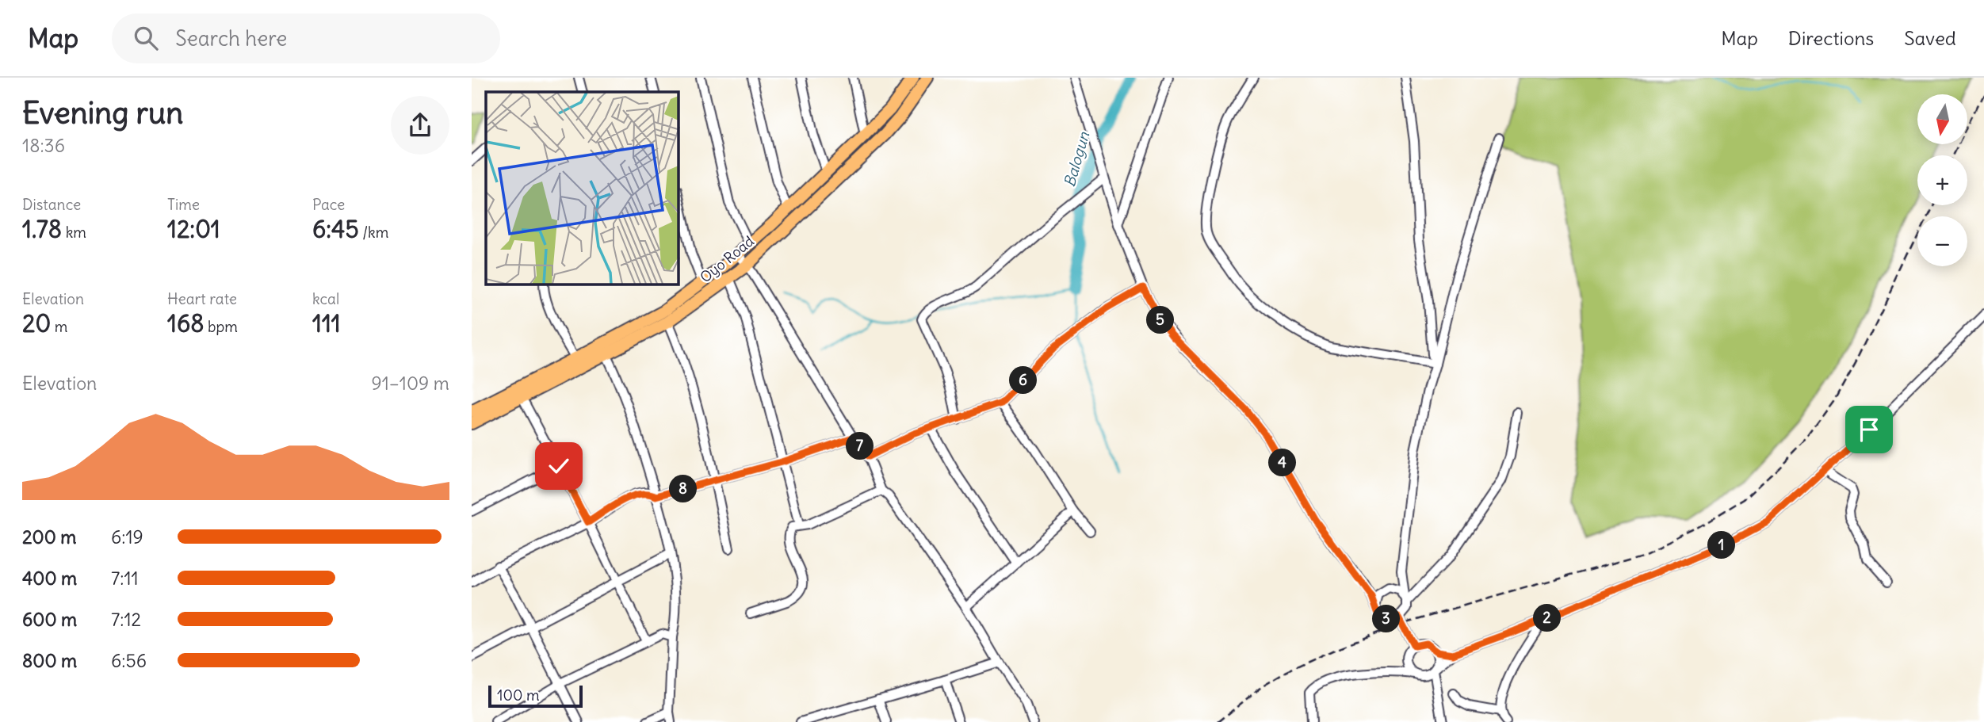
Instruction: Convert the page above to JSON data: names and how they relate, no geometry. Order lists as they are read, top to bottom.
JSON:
{
  "streets": {
    "main road": ["Oyo Road"]
  },
  "water": ["Balogun"],
  "scale_bar": "100 m",
  "north": "bottom",
  "page": {
    "header": "Map",
    "search": "Search here",
    "nav": ["Map", "Directions", "Saved"],
    "heading": ["Evening run", "18:36"],
    "map_buttons": ["+", "−"],
    "stats": [
      ["Distance", "1.78 km"],
      ["Time", "12:01"],
      ["Pace", "6:45 /km"],
      ["Elevation", "20 m"],
      ["Heart rate", "168 bpm"],
      ["kcal", "111"]
    ],
    "pins": [
      "5",
      "6",
      "7",
      "4",
      "8",
      "1",
      "2",
      "3"
    ],
    "chart": ["Elevation", "91–109 m"],
    "list": [
      {
        "name": "200 m",
        "note": "6:19"
      },
      {
        "name": "400 m",
        "note": "7:11"
      },
      {
        "name": "600 m",
        "note": "7:12"
      },
      {
        "name": "800 m",
        "note": "6:56"
      }
    ],
    "scale": "100 m"
  }
}
